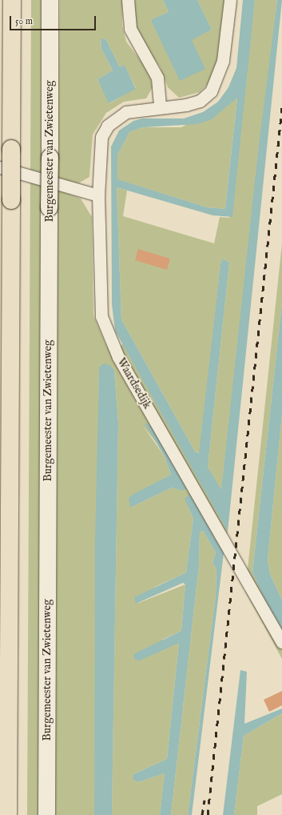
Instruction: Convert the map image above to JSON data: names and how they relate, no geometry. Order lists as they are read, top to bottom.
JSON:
{
  "streets": {
    "main road": ["Burgemeester van Zwietenweg"],
    "street": ["Waardsedijk"]
  },
  "scale_bar": "50 m"
}
